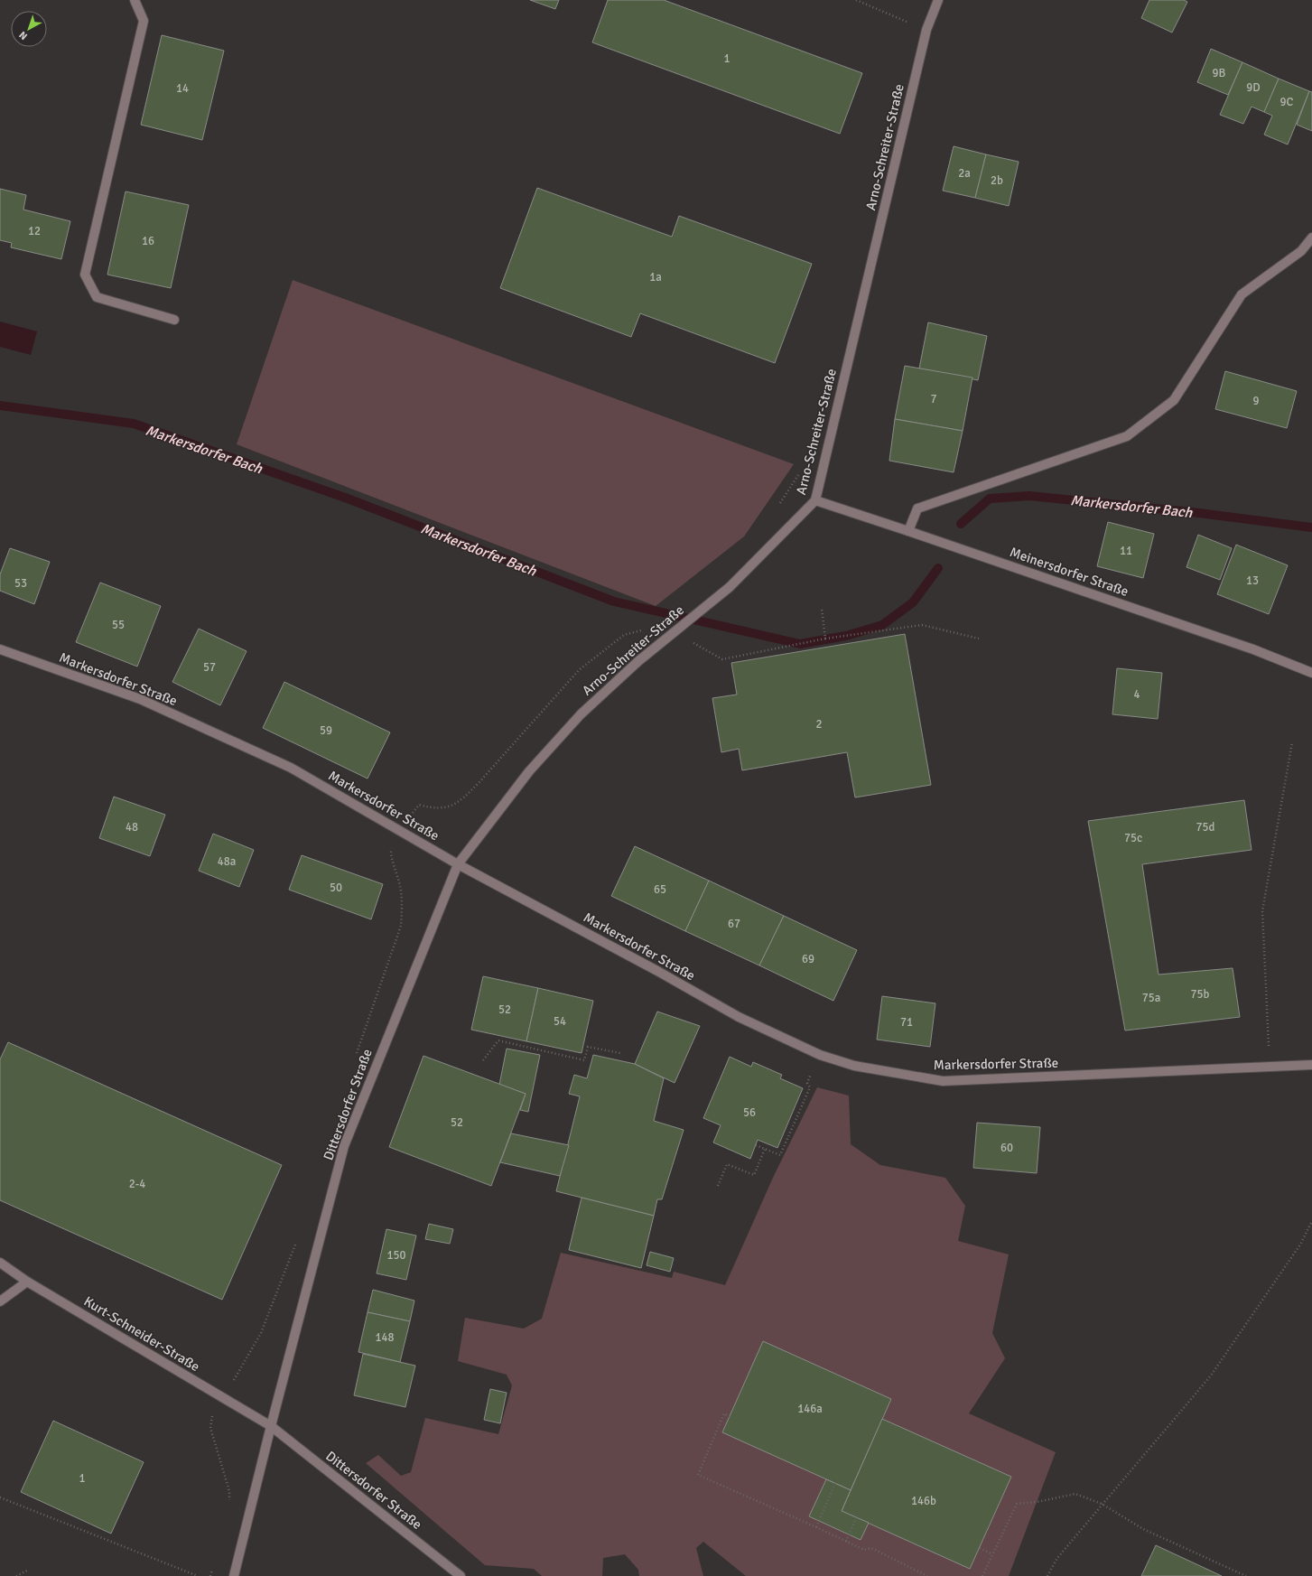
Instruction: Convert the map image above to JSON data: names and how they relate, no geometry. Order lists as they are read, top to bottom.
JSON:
{
  "streets": {
    "street": [
      "Arno-Schreiter-Straße",
      "Meinersdorfer Straße",
      "Markersdorfer Straße",
      "Dittersdorfer Straße",
      "Kurt-Schneider-Straße"
    ]
  },
  "crossings": [
    ["Arno-Schreiter-Straße", "Meinersdorfer Straße"],
    ["Arno-Schreiter-Straße", "Markersdorfer Straße"],
    ["Arno-Schreiter-Straße", "Dittersdorfer Straße"],
    ["Markersdorfer Straße", "Dittersdorfer Straße"],
    ["Dittersdorfer Straße", "Kurt-Schneider-Straße"]
  ],
  "water": ["Markersdorfer Bach"],
  "house_numbers": [
    "1",
    "9B",
    "9D",
    "14",
    "9C",
    "2a",
    "2b",
    "12",
    "16",
    "1a",
    "7",
    "9",
    "11",
    "13",
    "53",
    "55",
    "57",
    "4",
    "2",
    "59",
    "48",
    "75d",
    "75c",
    "48a",
    "50",
    "65",
    "67",
    "69",
    "75b",
    "75a",
    "52",
    "54",
    "71",
    "56",
    "52",
    "60",
    "2-4",
    "150",
    "148",
    "146a",
    "1",
    "146b"
  ],
  "north": "bottom left"
}
